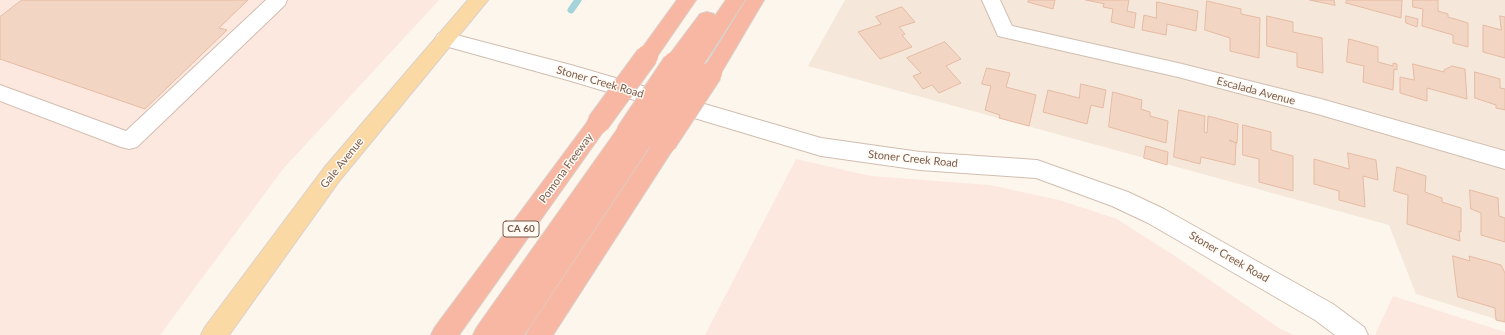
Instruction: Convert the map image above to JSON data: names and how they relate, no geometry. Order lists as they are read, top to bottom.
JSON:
{
  "streets": {
    "highway": ["Pomona Freeway", "CA 60"],
    "main road": ["Gale Avenue"],
    "street": ["Stoner Creek Road", "Escalada Avenue"]
  },
  "crossings": [
    ["Stoner Creek Road", "Gale Avenue"]
  ]
}
